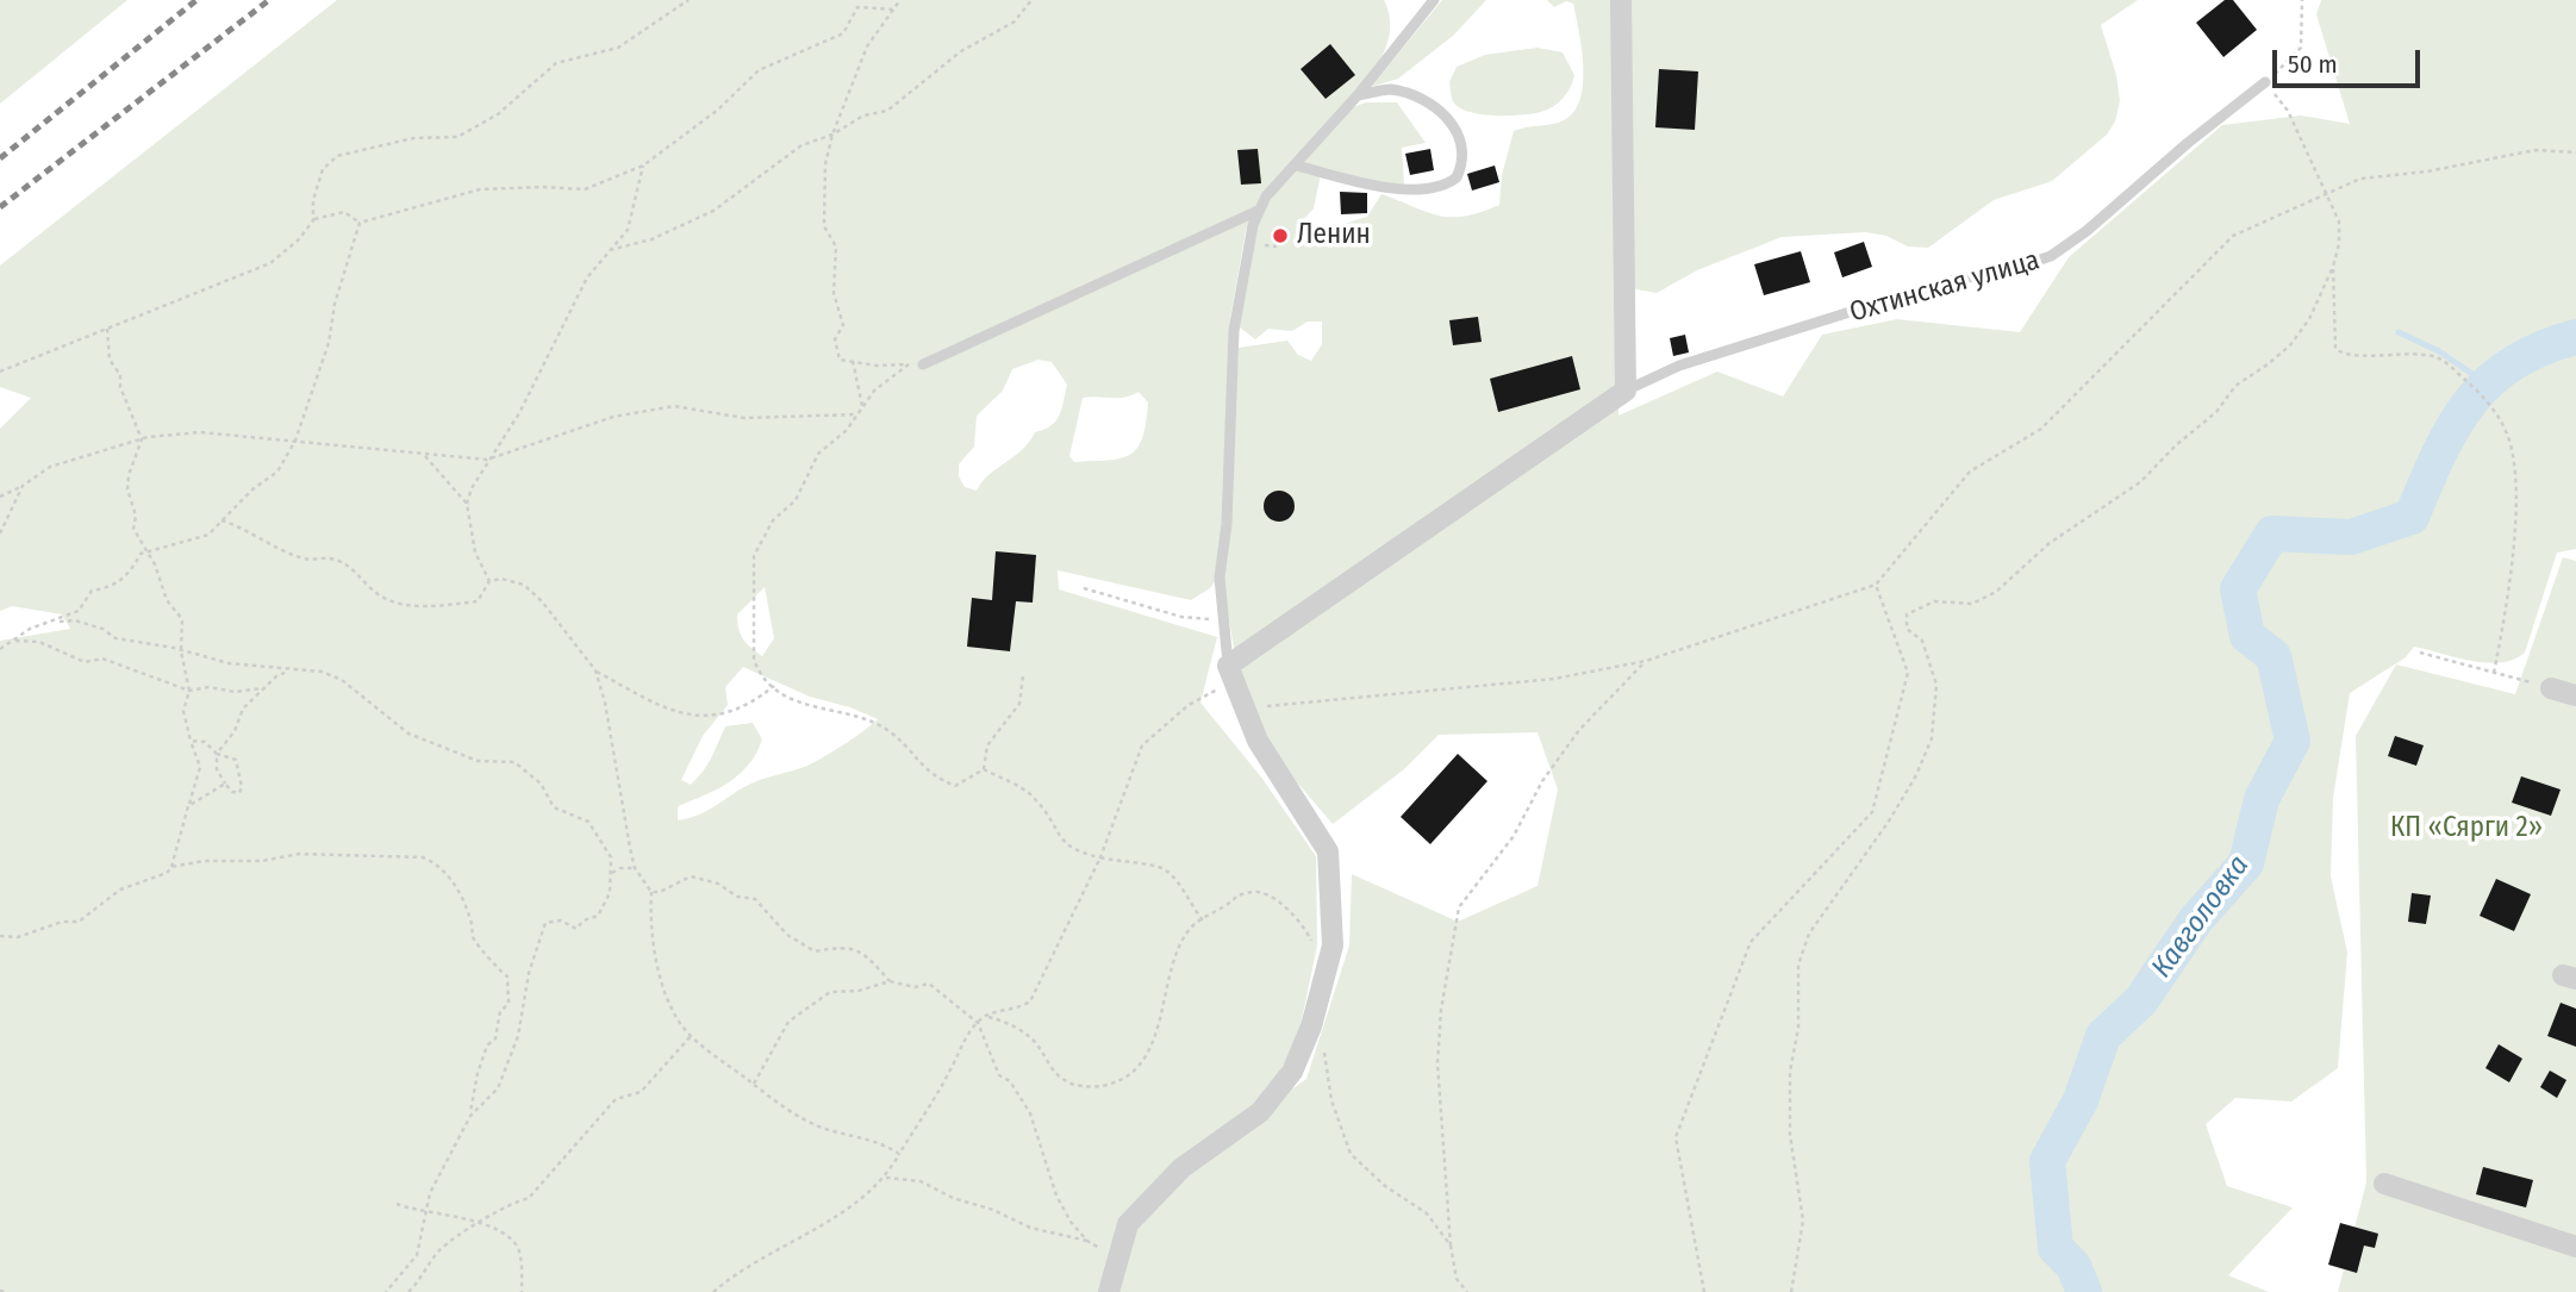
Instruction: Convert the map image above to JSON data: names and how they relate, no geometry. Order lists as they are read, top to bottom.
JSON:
{
  "streets": {
    "lane": ["Охтинская улица"]
  },
  "water": ["Кавголовка"],
  "parks": ["КП «Сярги 2»"],
  "places": ["Ленин"],
  "scale_bar": "50 m"
}
